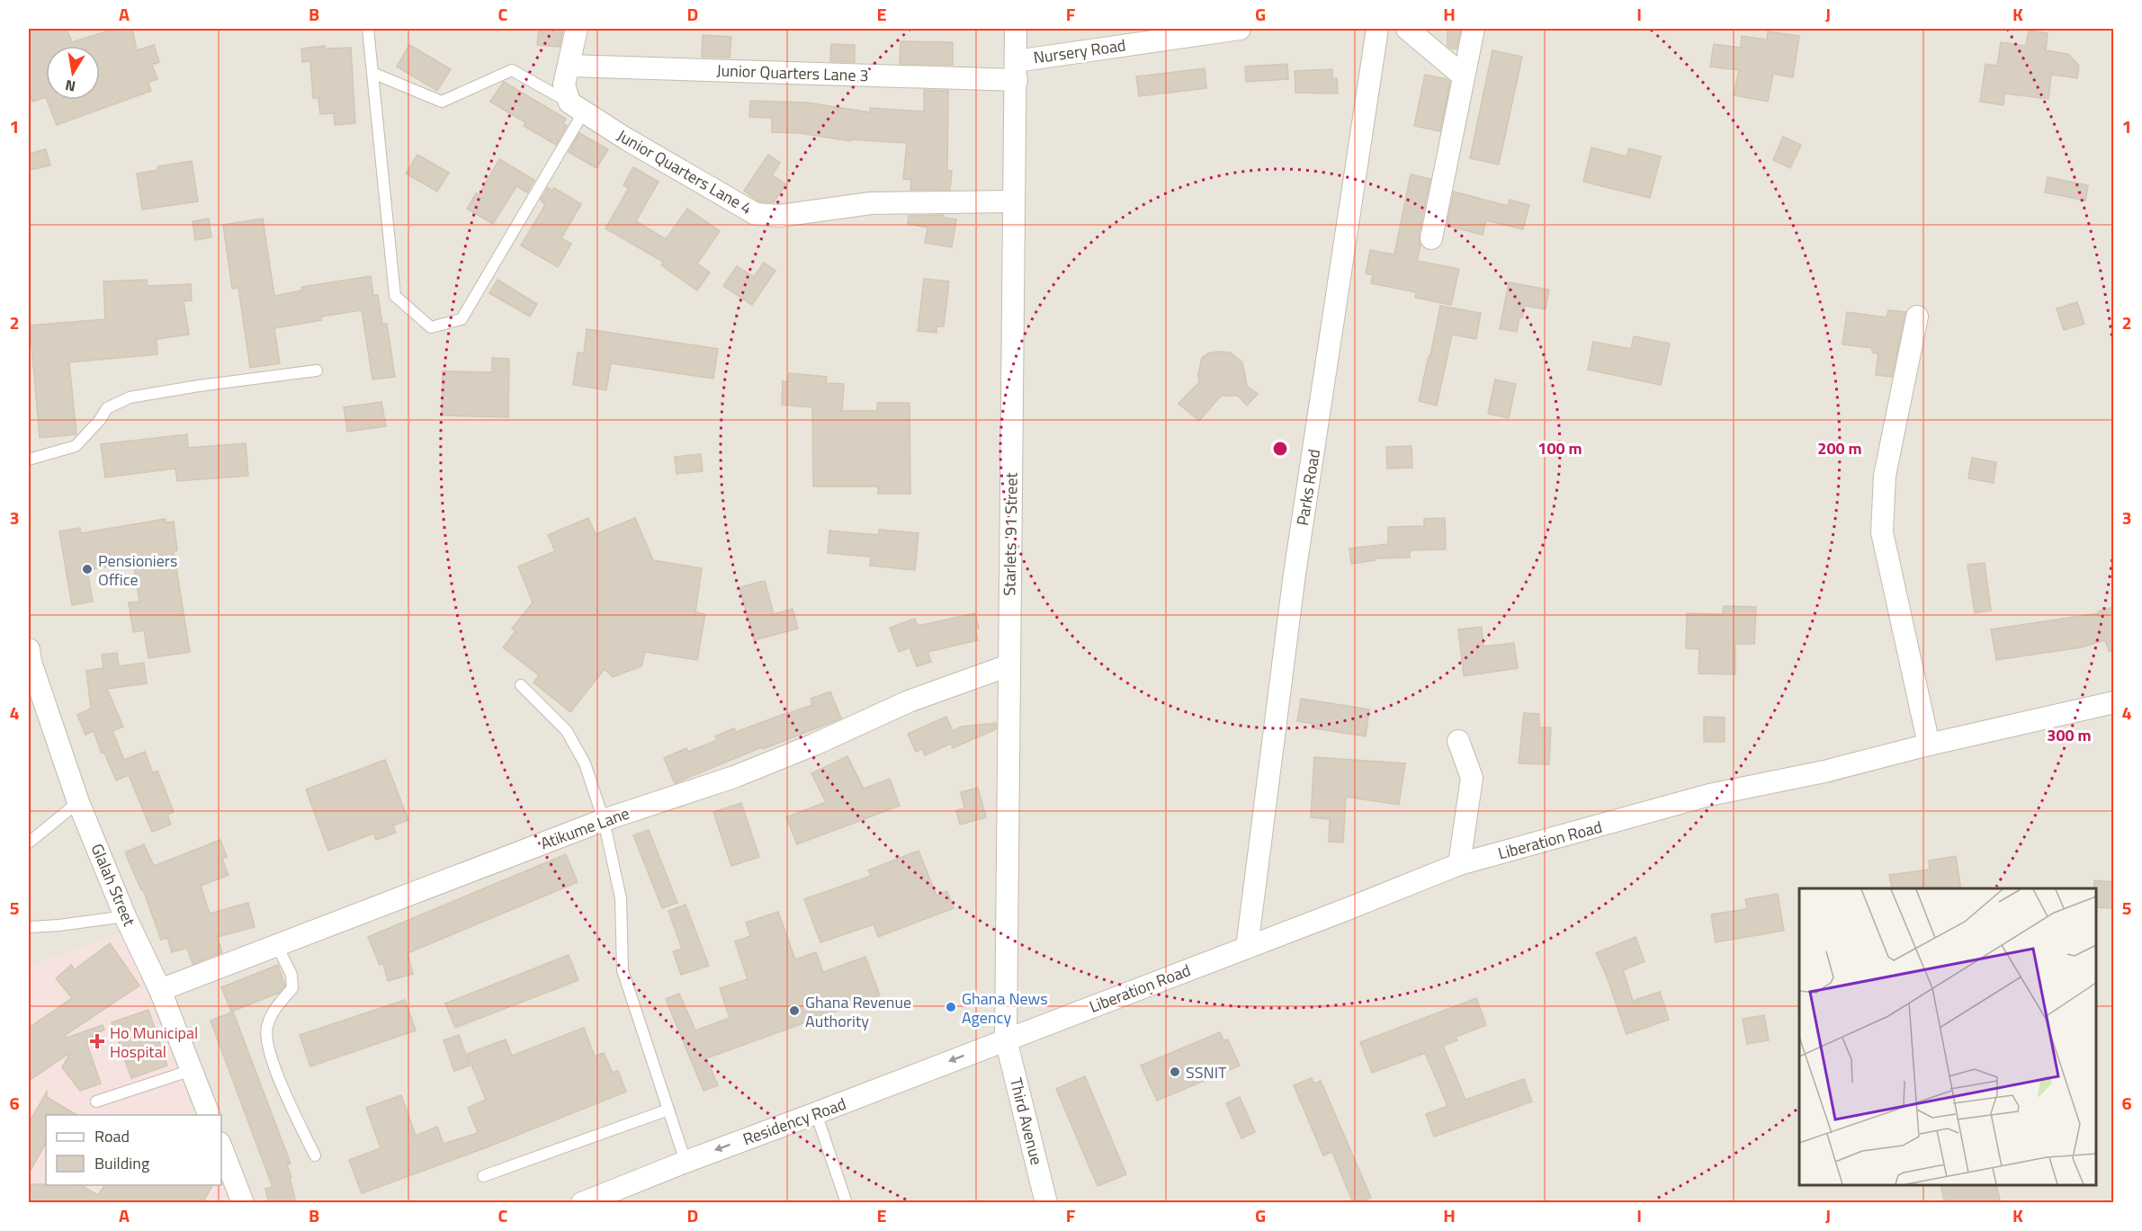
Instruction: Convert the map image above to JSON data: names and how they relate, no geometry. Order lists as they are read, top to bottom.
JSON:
{
  "streets": {
    "street": [
      "Nursery Road",
      "Junior Quarters Lane 3",
      "Junior Quarters Lane 4",
      "Parks Road",
      "Starlets '91 Street",
      "Atikume Lane",
      "Liberation Road",
      "Glalah Street",
      "Residency Road",
      "Third Avenue"
    ]
  },
  "crossings": [
    ["Nursery Road", "Junior Quarters Lane 3"],
    ["Nursery Road", "Starlets '91 Street"],
    ["Junior Quarters Lane 3", "Starlets '91 Street"],
    ["Junior Quarters Lane 4", "Starlets '91 Street"],
    ["Parks Road", "Liberation Road"],
    ["Starlets '91 Street", "Atikume Lane"],
    ["Starlets '91 Street", "Liberation Road"],
    ["Starlets '91 Street", "Residency Road"],
    ["Starlets '91 Street", "Third Avenue"],
    ["Atikume Lane", "Glalah Street"],
    ["Liberation Road", "Residency Road"],
    ["Liberation Road", "Third Avenue"],
    ["Residency Road", "Third Avenue"]
  ],
  "one_way": ["Residency Road"],
  "places": {
    "other": [
      "Pensioniers Office",
      "Ghana News Agency",
      "Ghana Revenue Authority",
      "SSNIT"
    ],
    "health": ["Ho Municipal Hospital"]
  },
  "legend": ["Road", "Building"],
  "north": "bottom",
  "grid": {
    "columns": [
      "A",
      "B",
      "C",
      "D",
      "E",
      "F",
      "G",
      "H",
      "I",
      "J",
      "K"
    ],
    "rows": [
      "1",
      "2",
      "3",
      "4",
      "5",
      "6"
    ]
  },
  "rings": ["100 m", "200 m", "300 m"]
}
